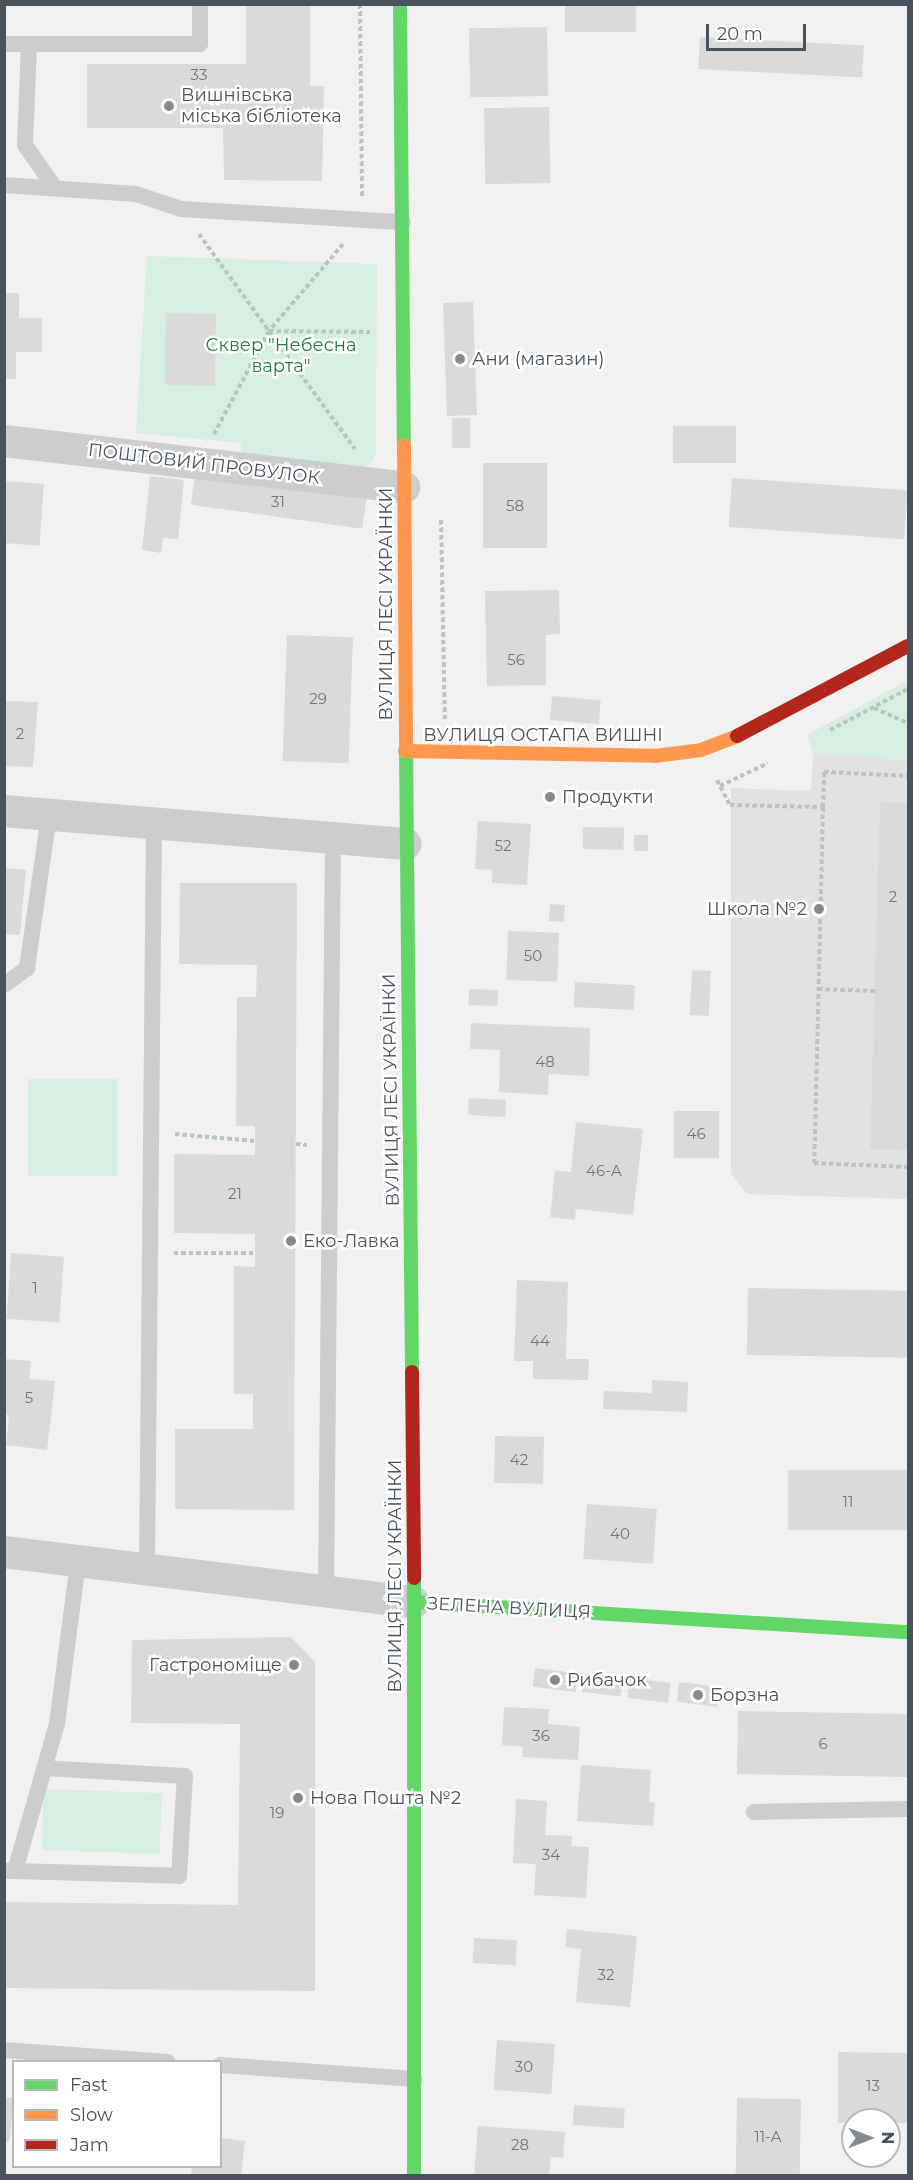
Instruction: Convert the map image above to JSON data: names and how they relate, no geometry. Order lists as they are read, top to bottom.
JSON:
{
  "streets": {
    "street": [
      "ПОШТОВИЙ ПРОВУЛОК",
      "ВУЛИЦЯ ЛЕСІ УКРАЇНКИ",
      "ВУЛИЦЯ ОСТАПА ВИШНІ",
      "ЗЕЛЕНА ВУЛИЦЯ"
    ]
  },
  "crossings": [
    ["ПОШТОВИЙ ПРОВУЛОК", "ВУЛИЦЯ ЛЕСІ УКРАЇНКИ"],
    ["ВУЛИЦЯ ЛЕСІ УКРАЇНКИ", "ВУЛИЦЯ ОСТАПА ВИШНІ"],
    ["ВУЛИЦЯ ЛЕСІ УКРАЇНКИ", "ЗЕЛЕНА ВУЛИЦЯ"]
  ],
  "parks": ["Сквер \"Небесна варта\""],
  "places": [
    "Вишнівська міська бібліотека",
    "Ани (магазин)",
    "Продукти",
    "Школа №2",
    "Еко-Лавка",
    "Гастрономіще",
    "Рибачок",
    "Борзна",
    "Нова Пошта №2"
  ],
  "house_numbers": [
    "33",
    "31",
    "58",
    "56",
    "29",
    "2",
    "52",
    "2",
    "50",
    "48",
    "46",
    "46-А",
    "21",
    "1",
    "44",
    "5",
    "42",
    "11",
    "40",
    "36",
    "6",
    "19",
    "34",
    "32",
    "30",
    "13",
    "11-А",
    "28"
  ],
  "legend": ["Fast", "Slow", "Jam"],
  "scale_bar": "20 m",
  "north": "right"
}
